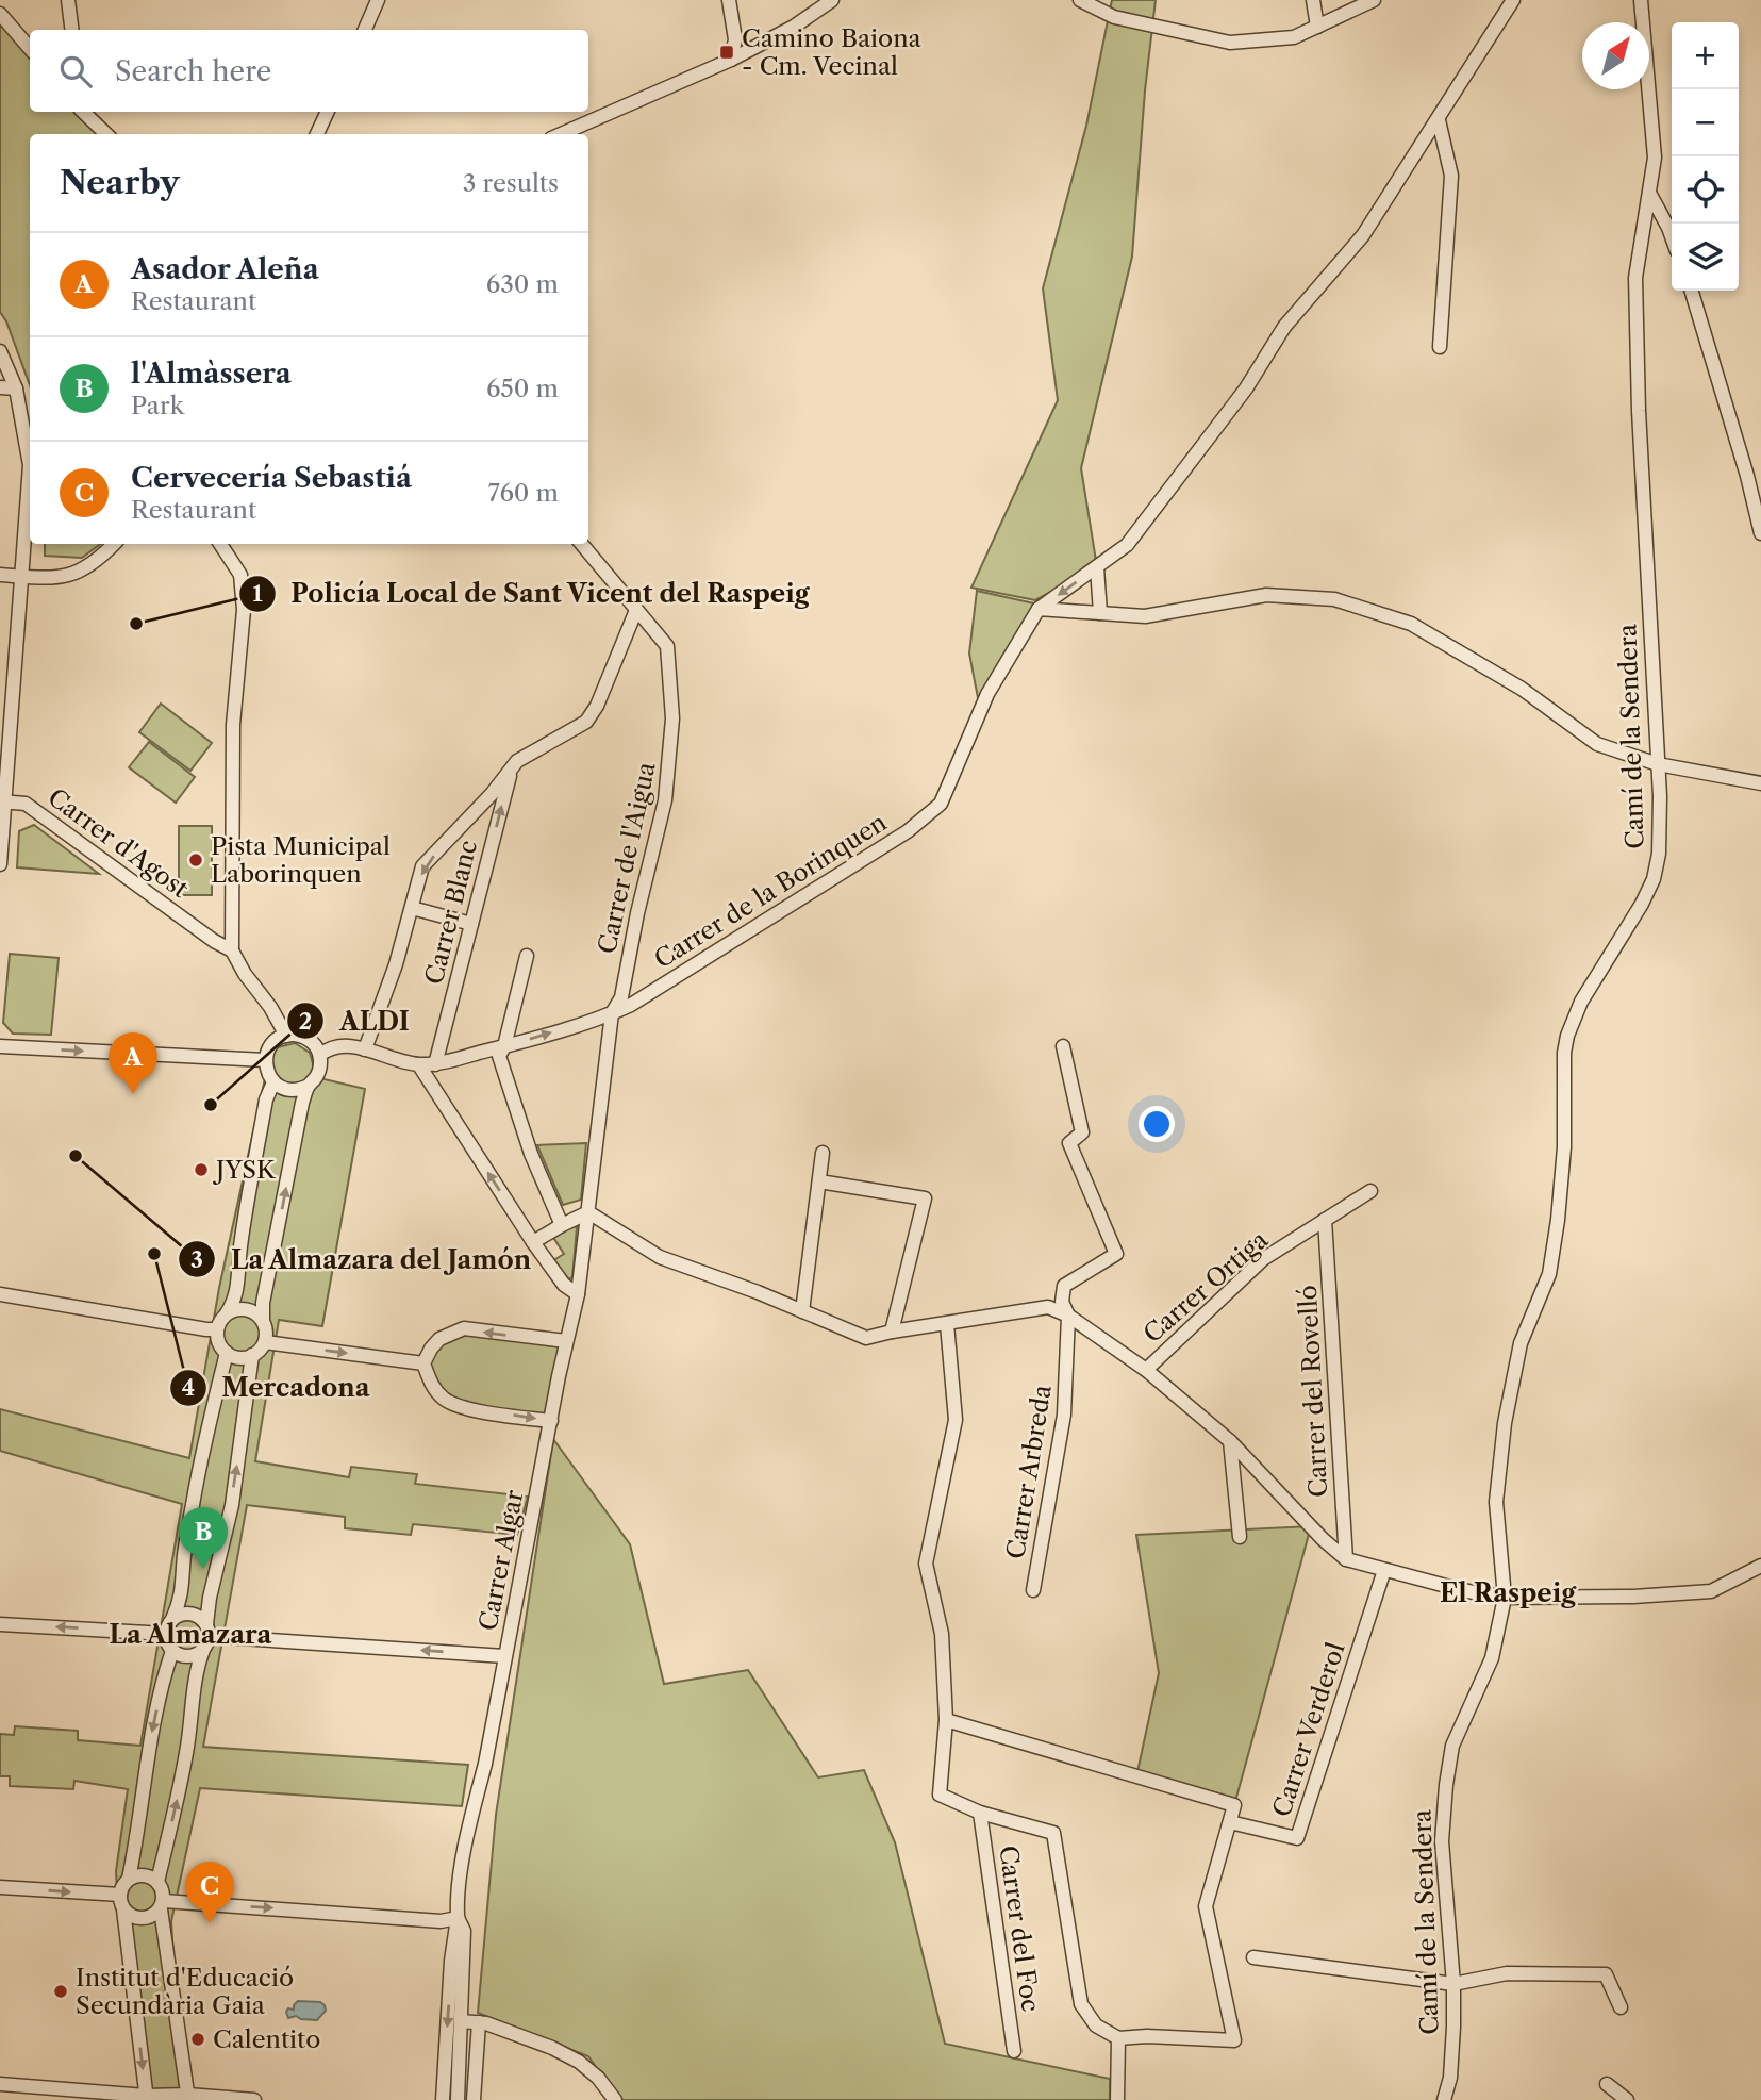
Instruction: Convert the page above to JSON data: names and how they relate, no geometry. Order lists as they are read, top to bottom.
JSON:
{
  "streets": {
    "street": [
      "Camí de la Sendera",
      "Carrer d'Agost",
      "Carrer de l'Aigua",
      "Carrer de la Borinquen",
      "Carrer Blanc",
      "Carrer Ortiga",
      "Carrer del Rovelló",
      "Carrer Arbreda",
      "Carrer Algar",
      "Carrer Verderol",
      "Carrer del Foc"
    ]
  },
  "crossings": [
    ["Carrer d'Agost", "Carrer de la Borinquen"],
    ["Carrer de l'Aigua", "Carrer de la Borinquen"],
    ["Carrer de l'Aigua", "Carrer Algar"],
    ["Carrer de la Borinquen", "Carrer Blanc"],
    ["Carrer Ortiga", "Carrer del Rovelló"]
  ],
  "districts": ["El Raspeig", "La Almazara"],
  "places": {
    "transit": ["Camino Baiona - Cm. Vecinal"],
    "other": [
      "Policía Local de Sant Vicent del Raspeig",
      "Pista Municipal Laborinquen",
      "ALDI",
      "La Almazara del Jamón",
      "JYSK",
      "Mercadona",
      "Institut d'Educació Secundària Gaia",
      "Calentito"
    ]
  },
  "north": "top right",
  "page": {
    "map_buttons": ["+", "−"],
    "search": "Search here",
    "heading": ["Nearby", "3 results"],
    "list": [
      {
        "mark": "A",
        "name": "Asador Aleña",
        "note": "Restaurant",
        "value": "630 m"
      },
      {
        "mark": "B",
        "name": "l'Almàssera",
        "note": "Park",
        "value": "650 m"
      },
      {
        "mark": "C",
        "name": "Cervecería Sebastiá",
        "note": "Restaurant",
        "value": "760 m"
      }
    ],
    "pins": ["A", "B", "C"]
  }
}
